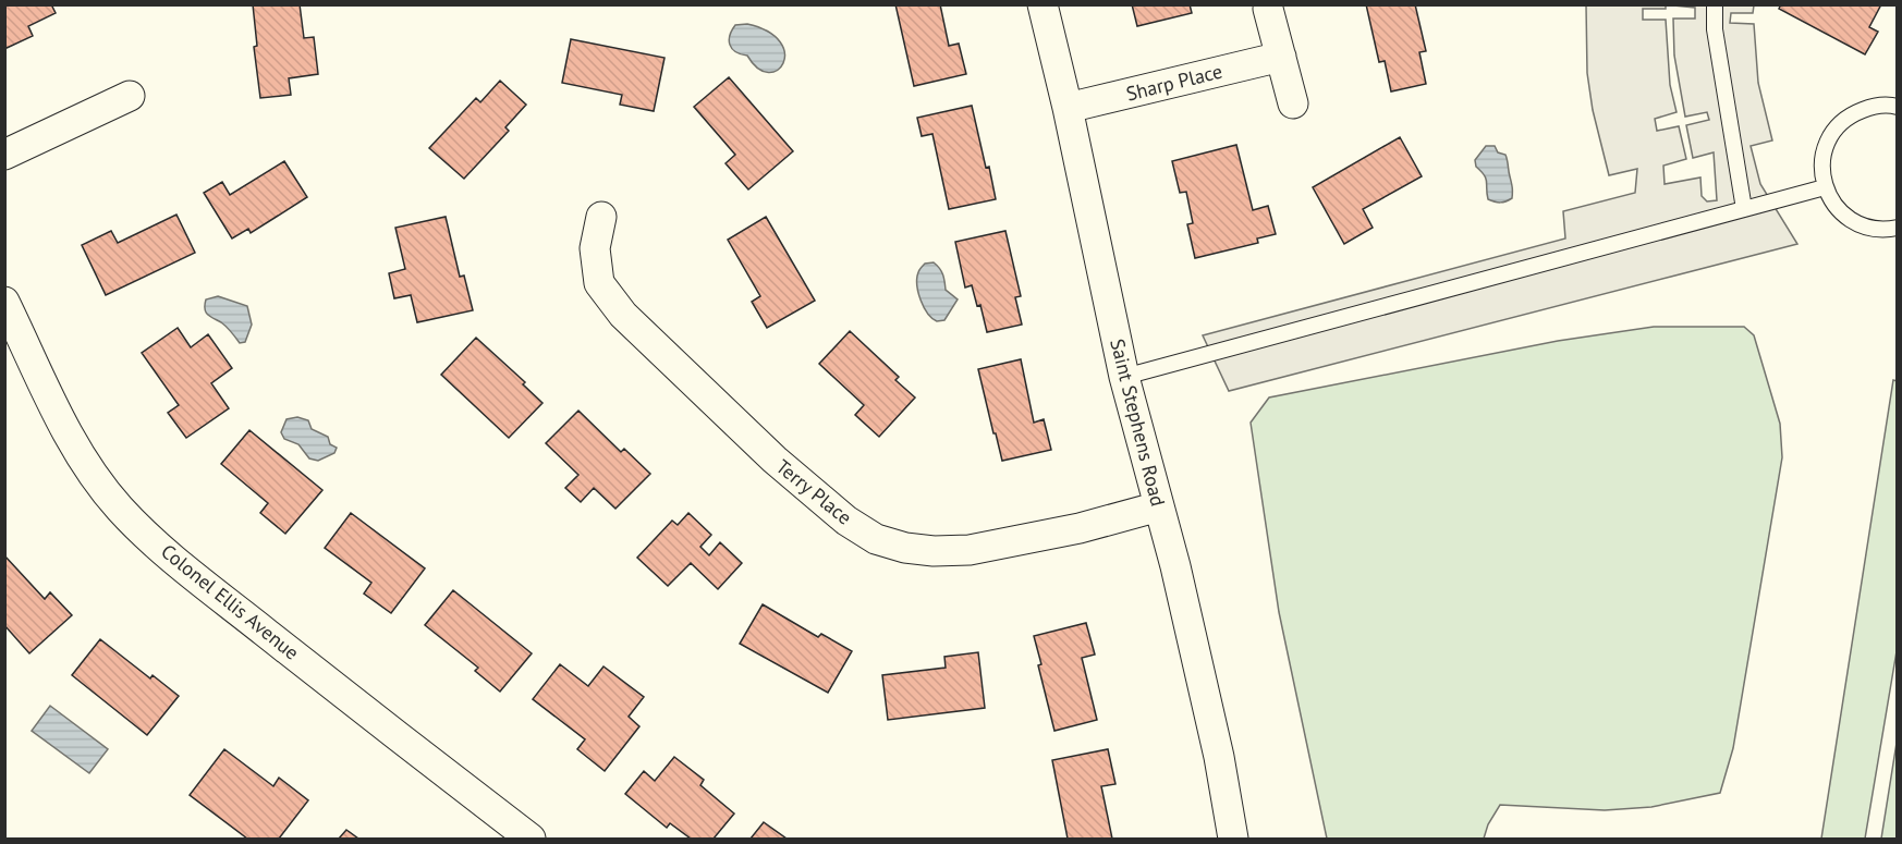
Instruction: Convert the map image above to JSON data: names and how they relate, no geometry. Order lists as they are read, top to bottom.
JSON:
{
  "streets": {
    "street": [
      "Sharp Place",
      "Saint Stephens Road",
      "Terry Place",
      "Colonel Ellis Avenue"
    ]
  },
  "crossings": [
    ["Sharp Place", "Saint Stephens Road"],
    ["Saint Stephens Road", "Terry Place"]
  ]
}
